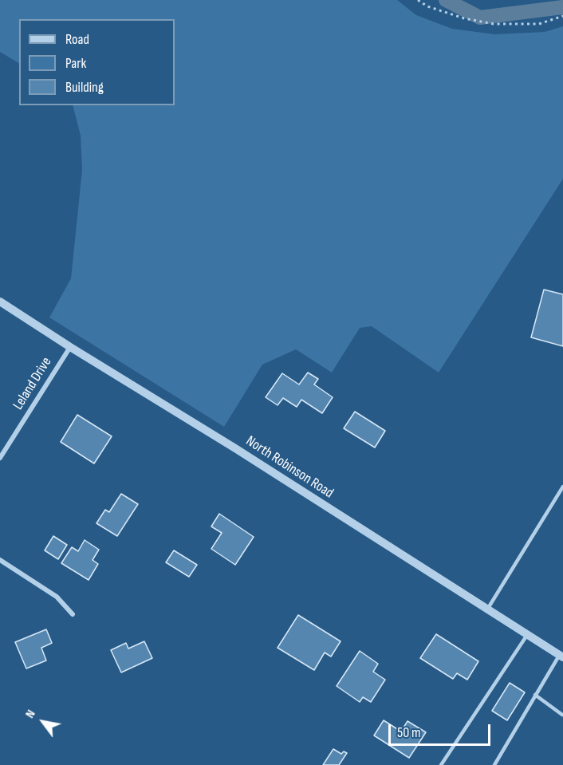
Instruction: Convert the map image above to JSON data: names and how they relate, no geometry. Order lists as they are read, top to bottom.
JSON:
{
  "streets": {
    "street": ["Leland Drive", "North Robinson Road"]
  },
  "crossings": [
    ["Leland Drive", "North Robinson Road"]
  ],
  "legend": ["Road", "Park", "Building"],
  "scale_bar": "50 m",
  "north": "top left"
}
